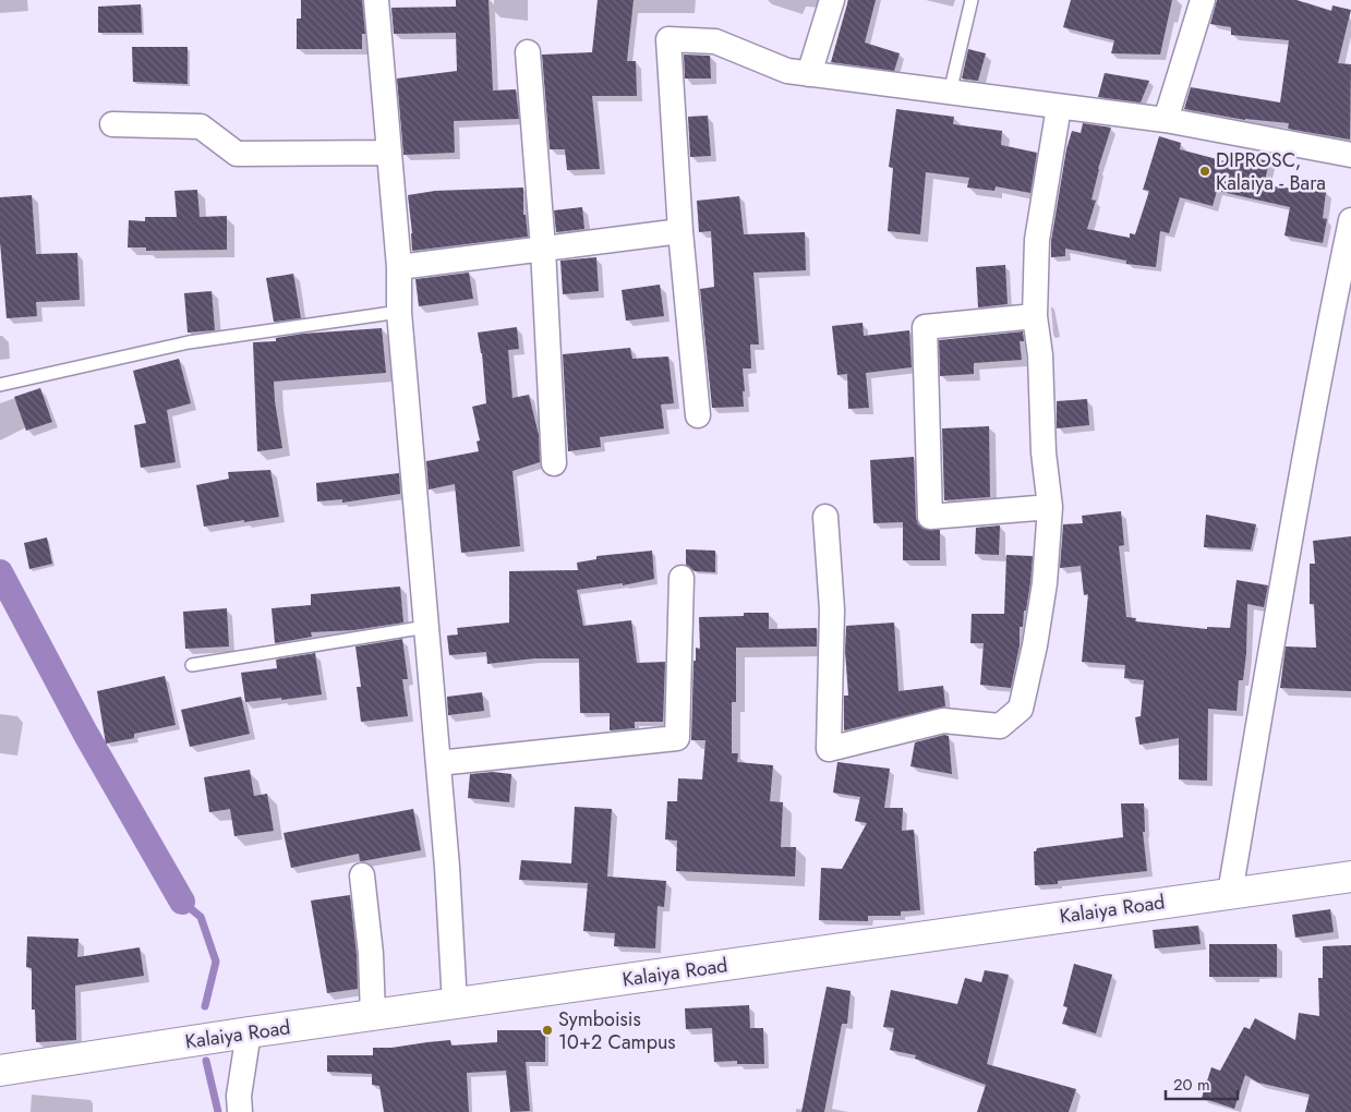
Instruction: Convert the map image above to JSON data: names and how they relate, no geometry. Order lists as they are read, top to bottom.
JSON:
{
  "streets": {
    "main road": ["Kalaiya Road"]
  },
  "places": ["DIPROSC, Kalaiya - Bara", "Symboisis 10+2 Campus"],
  "scale_bar": "20 m"
}
